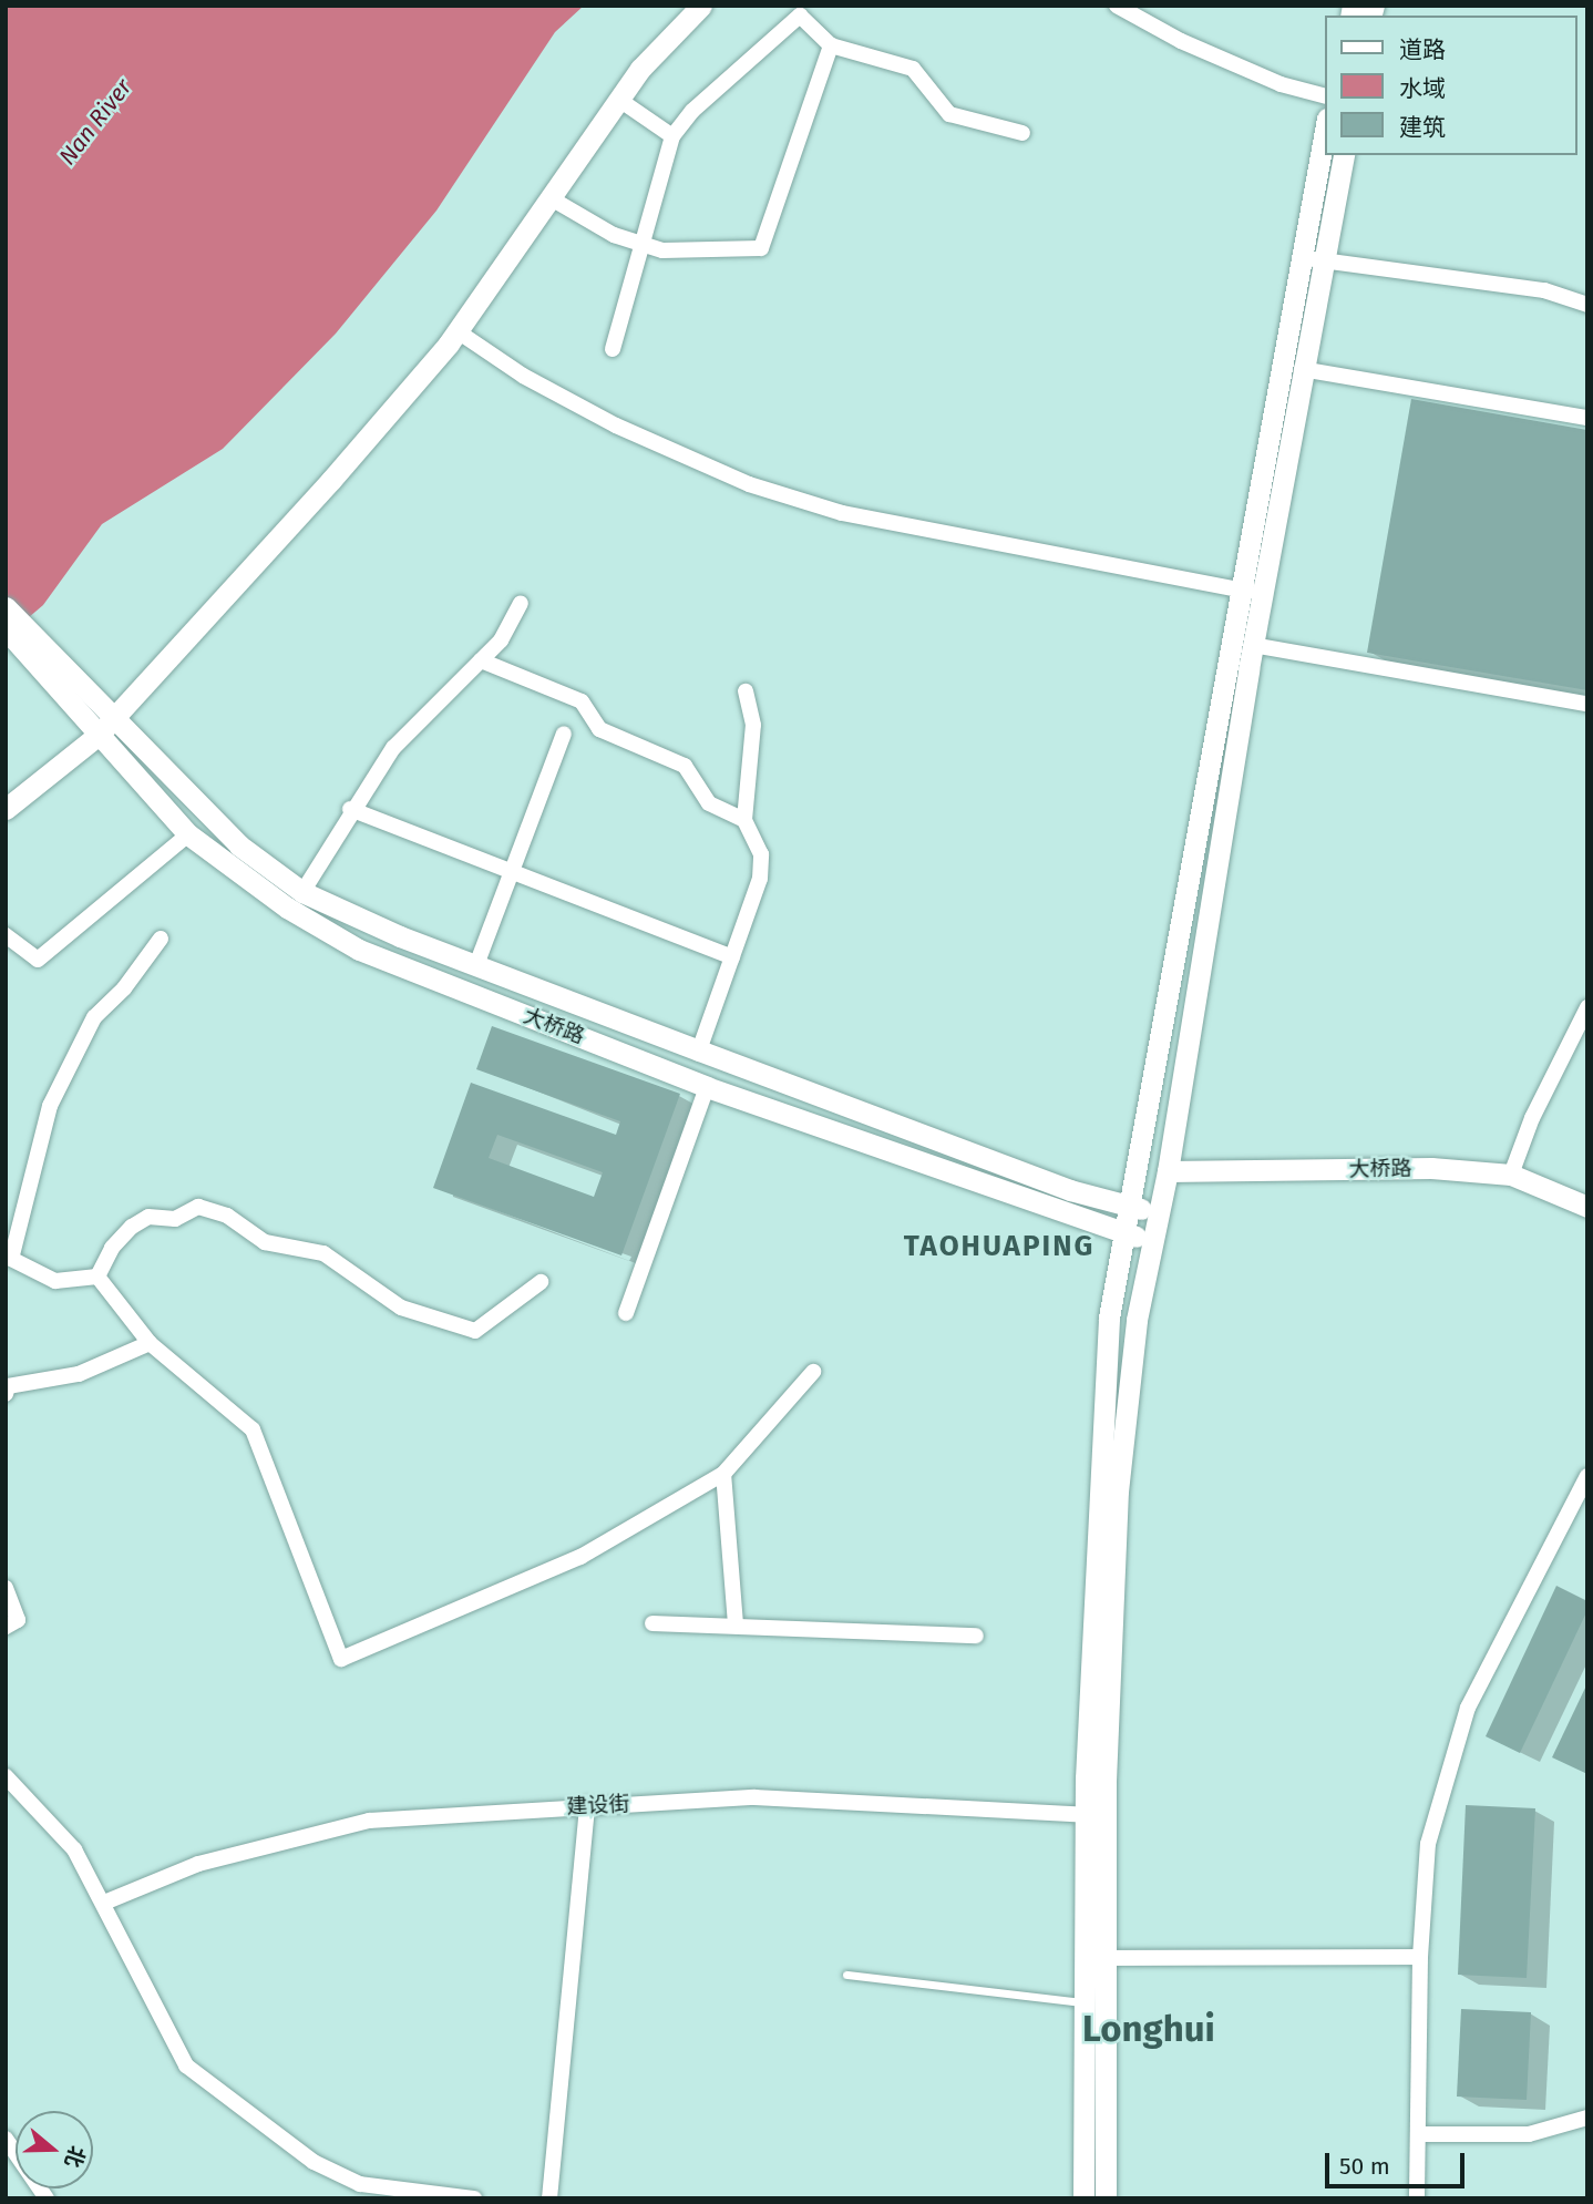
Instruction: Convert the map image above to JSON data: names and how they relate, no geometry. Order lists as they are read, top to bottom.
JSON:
{
  "streets": {
    "main road": ["大桥路"],
    "street": ["建设街"]
  },
  "districts": ["TAOHUAPING", "Longhui"],
  "water": ["Nan River"],
  "legend": ["道路", "水域", "建筑"],
  "scale_bar": "50 m",
  "north": "right"
}
